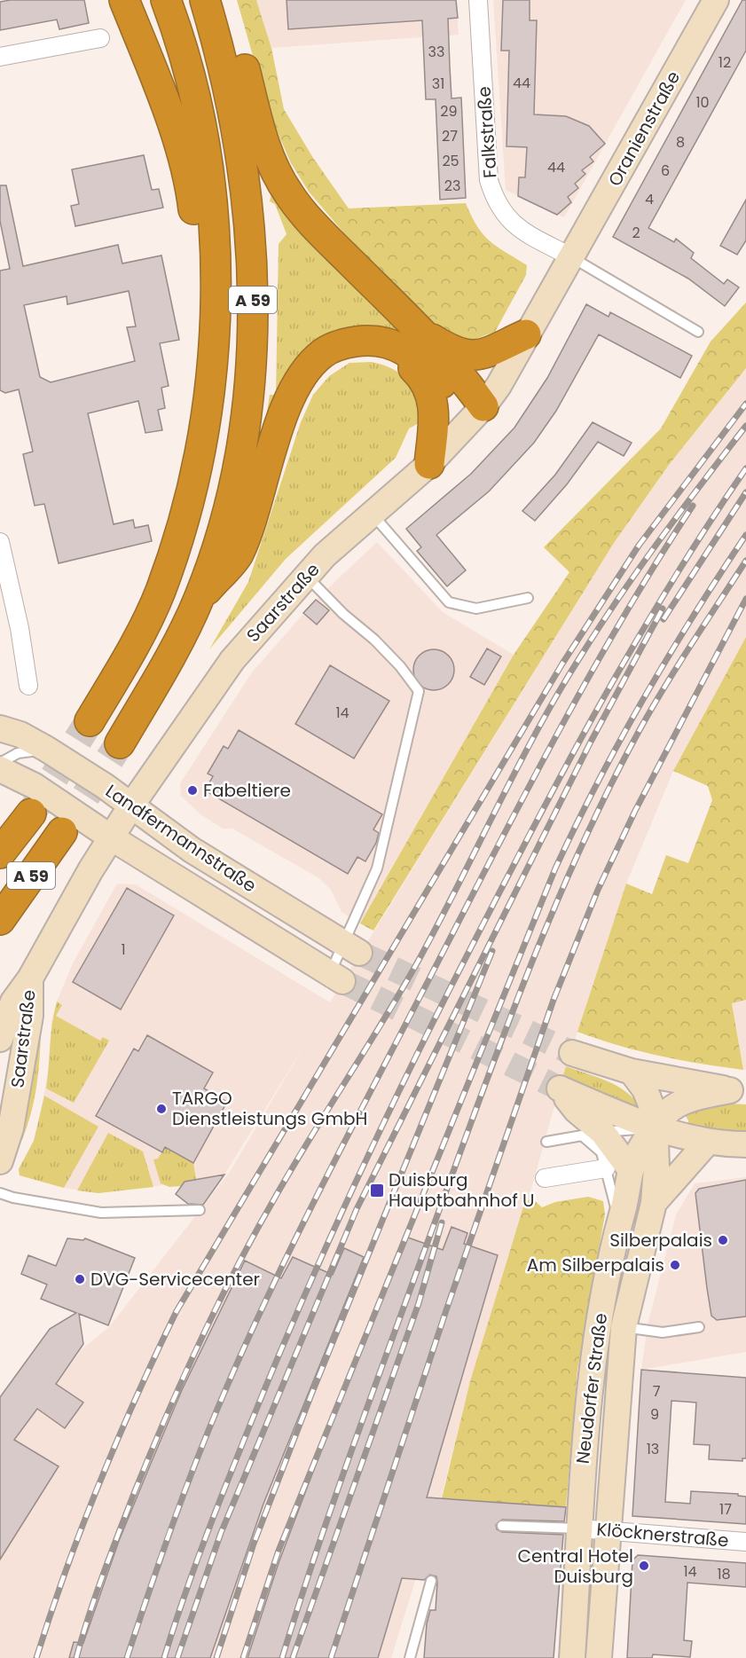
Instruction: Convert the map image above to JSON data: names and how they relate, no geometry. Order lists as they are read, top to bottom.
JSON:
{
  "streets": {
    "highway": ["A 59"],
    "main road": [
      "Oranienstraße",
      "Saarstraße",
      "Landfermannstraße",
      "Neudorfer Straße"
    ],
    "street": ["Falkstraße", "Klöcknerstraße"]
  },
  "crossings": [
    ["Oranienstraße", "Falkstraße"],
    ["Oranienstraße", "Saarstraße"],
    ["Falkstraße", "Saarstraße"],
    ["Saarstraße", "Landfermannstraße"],
    ["Neudorfer Straße", "Klöcknerstraße"]
  ],
  "places": {
    "other": [
      "Fabeltiere",
      "TARGO Dienstleistungs GmbH",
      "Silberpalais",
      "Am Silberpalais",
      "DVG-Servicecenter",
      "Central Hotel Duisburg"
    ],
    "transit": ["Duisburg Hauptbahnhof U"]
  },
  "house_numbers": [
    "33",
    "12",
    "44",
    "31",
    "10",
    "29",
    "27",
    "8",
    "25",
    "44",
    "6",
    "23",
    "4",
    "2",
    "14",
    "1",
    "7",
    "9",
    "13",
    "17",
    "14",
    "18"
  ]
}
